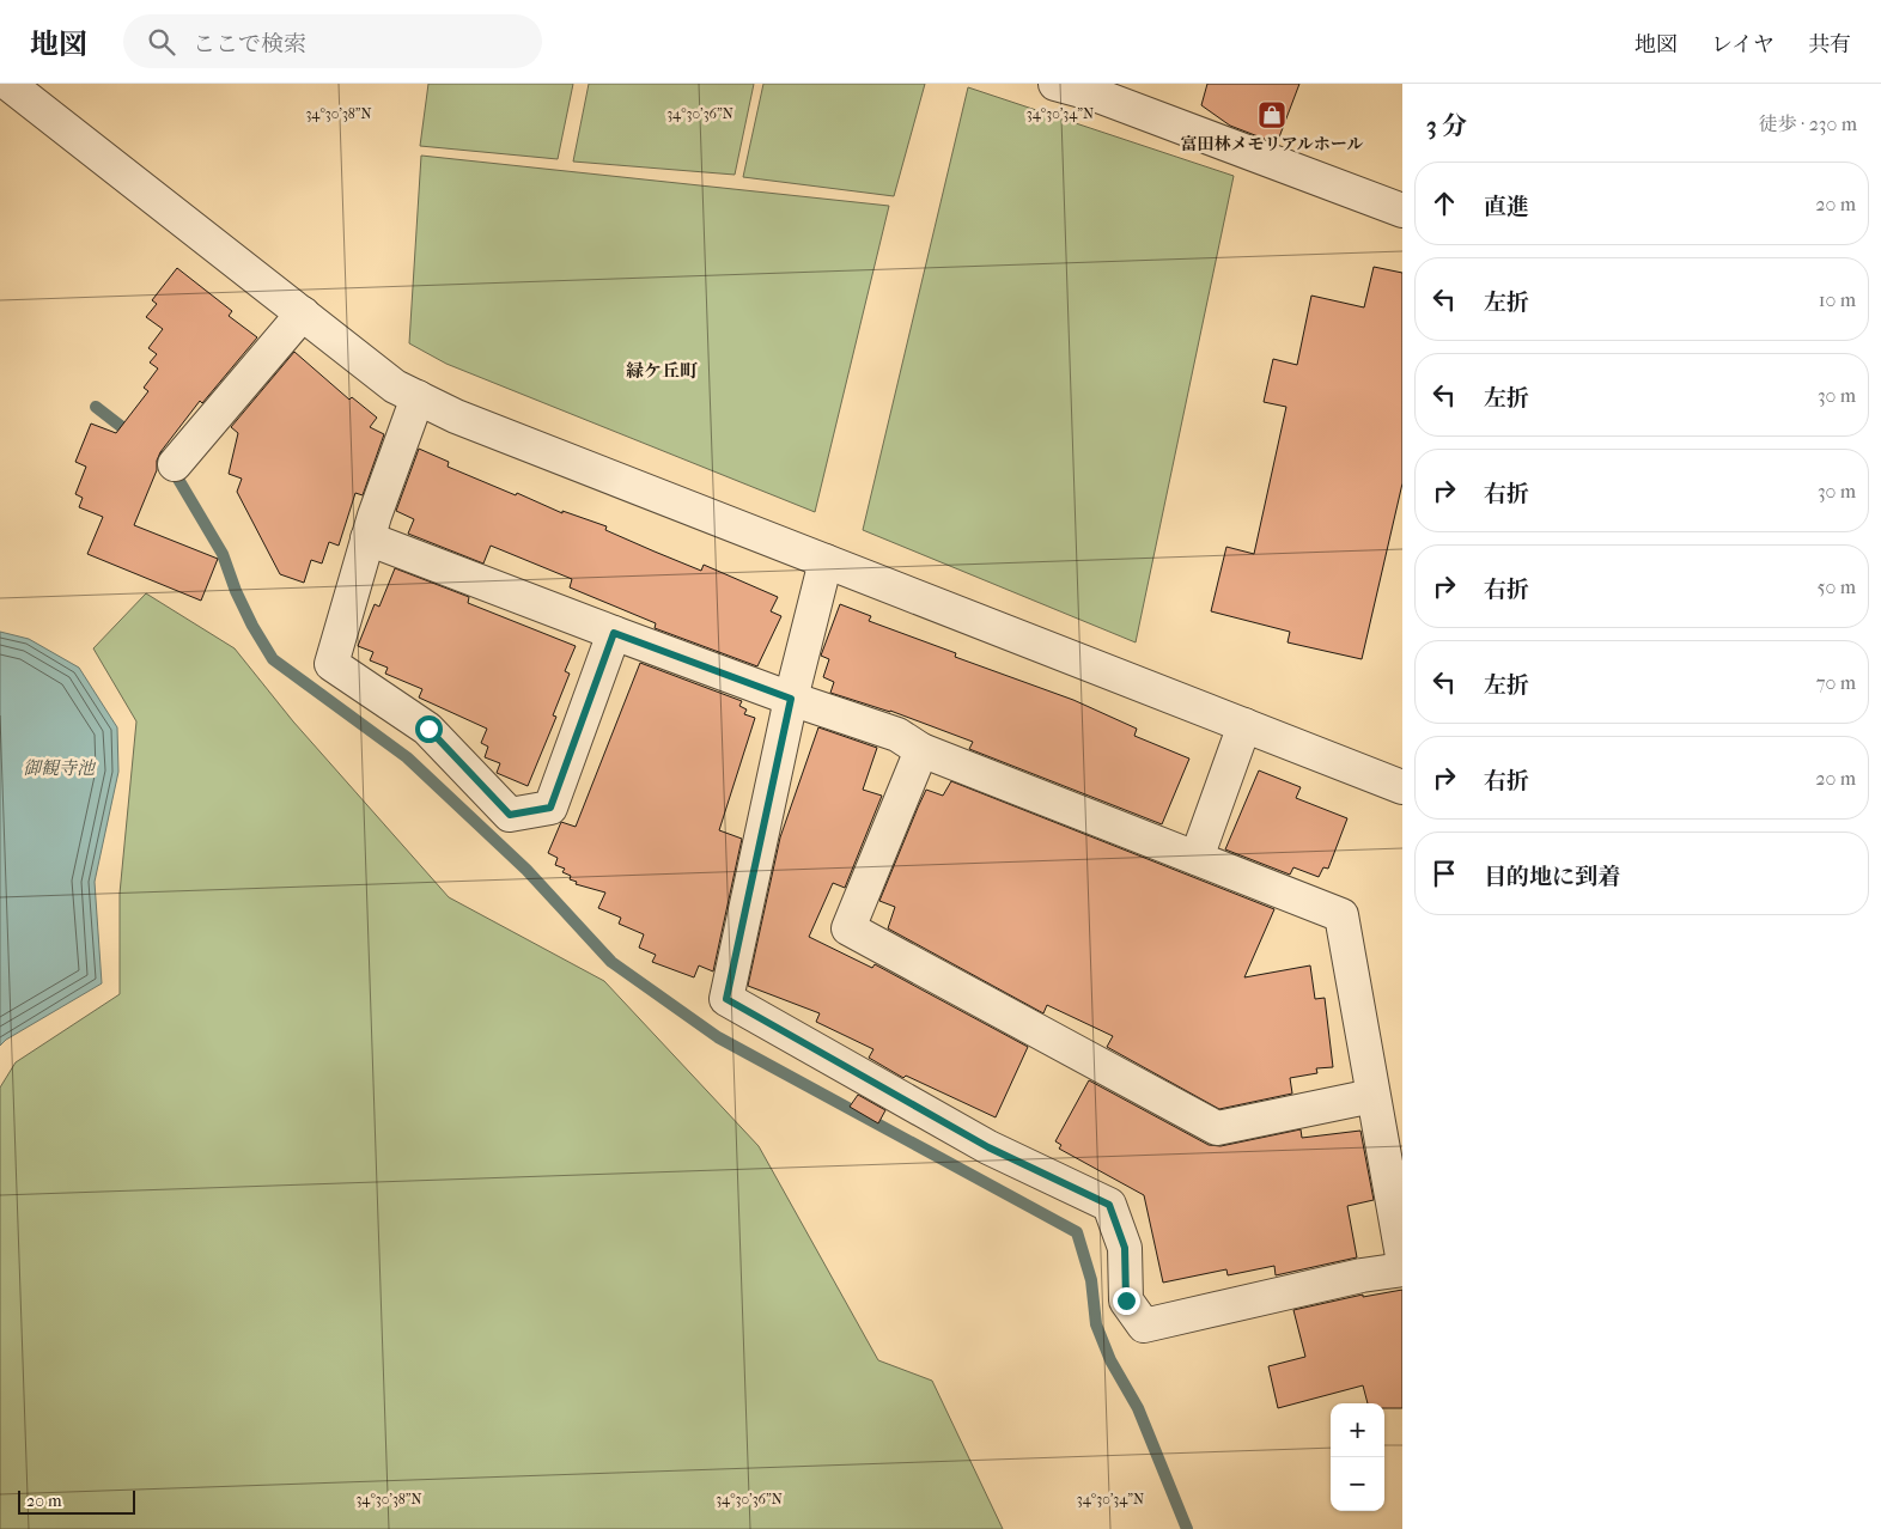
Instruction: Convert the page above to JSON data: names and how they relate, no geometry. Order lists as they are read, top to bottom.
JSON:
{
  "districts": ["緑ケ丘町"],
  "water": ["御観寺池"],
  "places": {
    "shop": ["富田林メモリアルホール"]
  },
  "scale_bar": "20 m",
  "page": {
    "header": "地図",
    "search": "ここで検索",
    "nav": ["地図", "レイヤ", "共有"],
    "heading": ["3 分", "徒歩 · 230 m"],
    "list": [
      ["直進", "20 m"],
      ["左折", "10 m"],
      ["左折", "30 m"],
      ["右折", "30 m"],
      ["右折", "50 m"],
      ["左折", "70 m"],
      ["右折", "20 m"],
      "目的地に到着"
    ],
    "map_buttons": ["+", "−"],
    "scale": "20 m"
  },
  "coordinates": ["34°30'38\"N", "34°30'36\"N", "34°30'34\"N"]
}
